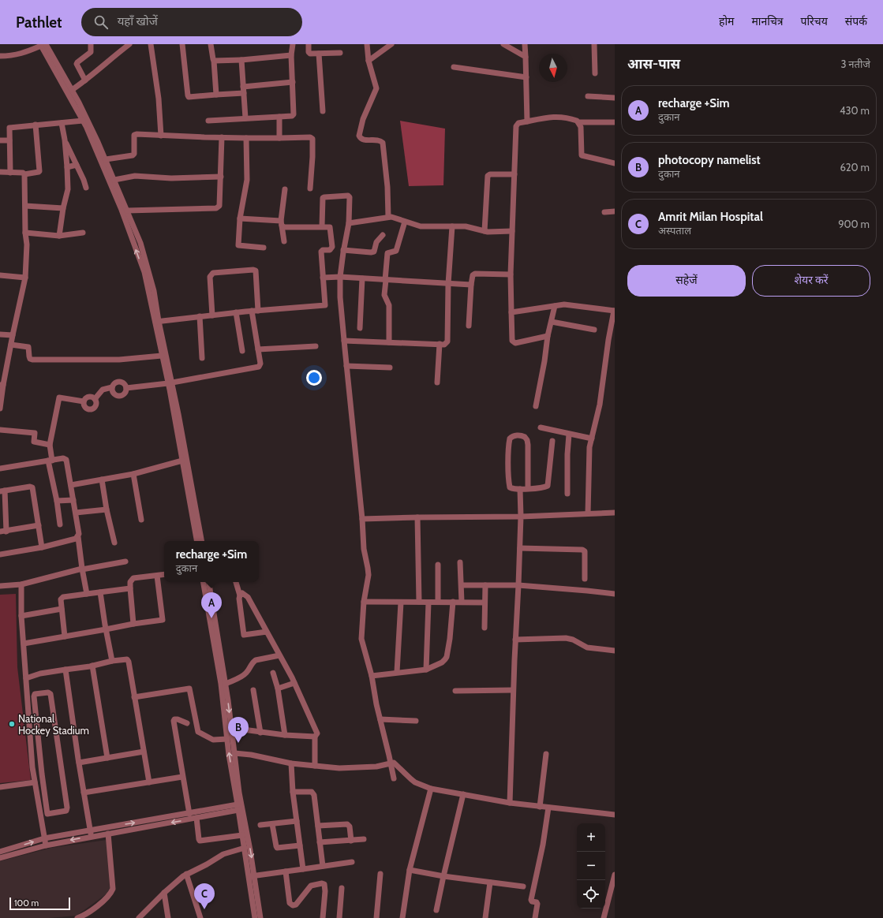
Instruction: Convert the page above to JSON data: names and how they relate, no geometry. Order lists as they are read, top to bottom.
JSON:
{
  "places": ["National Hockey Stadium"],
  "scale_bar": "100 m",
  "north": "bottom",
  "page": {
    "header": "Pathlet",
    "search": "यहाँ खोजें",
    "nav": [
      "होम",
      "मानचित्र",
      "परिचय",
      "संपर्क"
    ],
    "heading": ["आस-पास", "3 नतीजे"],
    "list": [
      {
        "mark": "A",
        "name": "recharge +Sim",
        "note": "दुकान",
        "value": "430 m"
      },
      {
        "mark": "B",
        "name": "photocopy namelist",
        "note": "दुकान",
        "value": "620 m"
      },
      {
        "mark": "C",
        "name": "Amrit Milan Hospital",
        "note": "अस्पताल",
        "value": "900 m"
      }
    ],
    "buttons": ["सहेजें", "शेयर करें"],
    "popup": ["recharge +Sim", "दुकान"],
    "pins": ["A", "B", "C"],
    "map_buttons": ["+", "−"],
    "scale": "100 m"
  }
}
